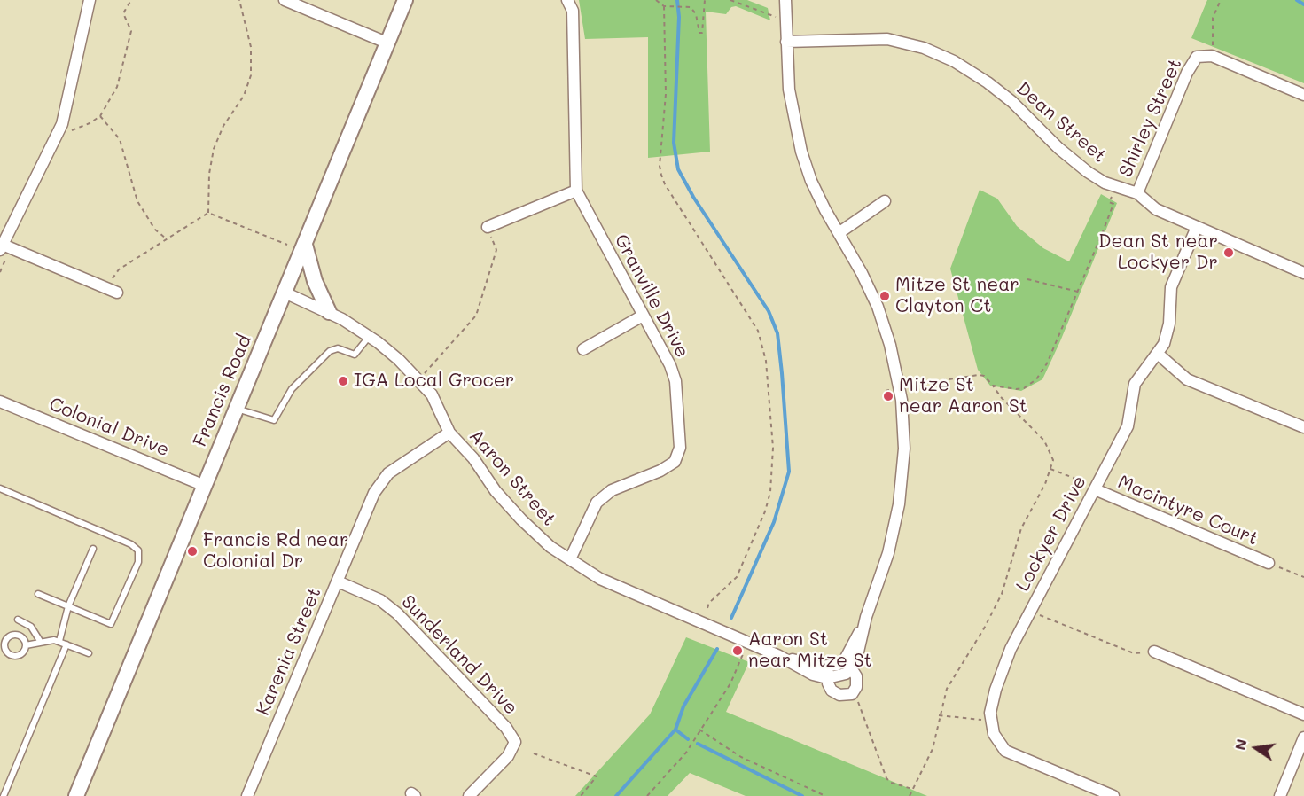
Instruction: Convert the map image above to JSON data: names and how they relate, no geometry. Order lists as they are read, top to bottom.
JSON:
{
  "streets": {
    "main road": ["Francis Road"],
    "street": [
      "Shirley Street",
      "Dean Street",
      "Granville Drive",
      "Colonial Drive",
      "Aaron Street",
      "Macintyre Court",
      "Lockyer Drive",
      "Karenia Street",
      "Sunderland Drive"
    ]
  },
  "crossings": [
    ["Shirley Street", "Dean Street"],
    ["Dean Street", "Lockyer Drive"],
    ["Granville Drive", "Aaron Street"],
    ["Francis Road", "Colonial Drive"],
    ["Francis Road", "Aaron Street"],
    ["Aaron Street", "Karenia Street"],
    ["Macintyre Court", "Lockyer Drive"],
    ["Karenia Street", "Sunderland Drive"]
  ],
  "places": [
    "Dean St near Lockyer Dr",
    "Mitze St near Clayton Ct",
    "IGA Local Grocer",
    "Mitze St near Aaron St",
    "Francis Rd near Colonial Dr",
    "Aaron St near Mitze St"
  ],
  "north": "left"
}
